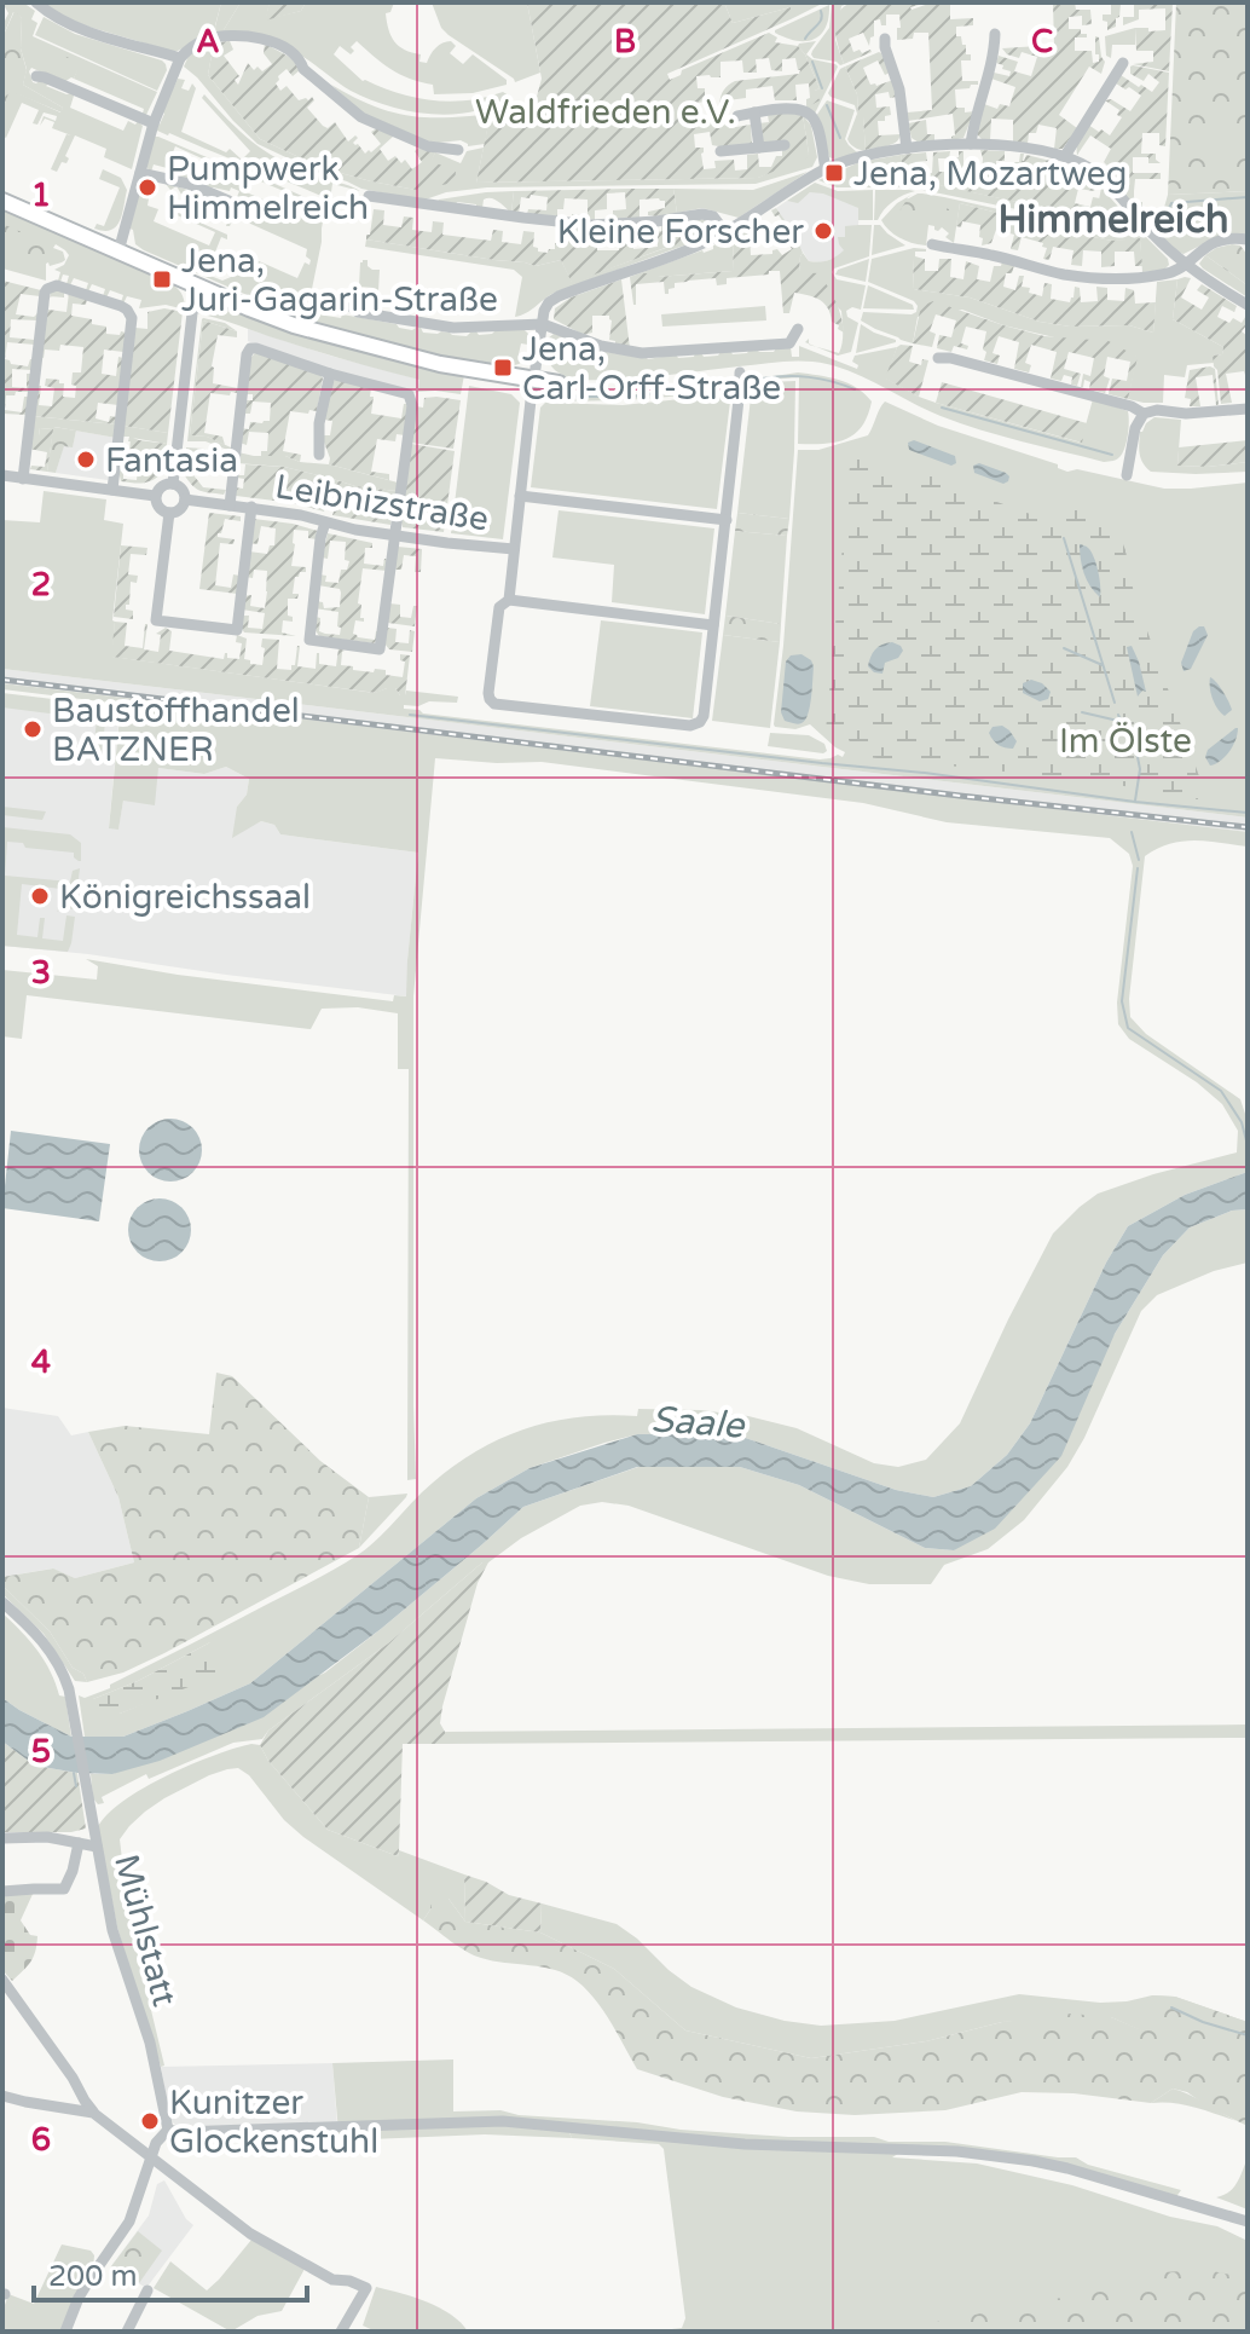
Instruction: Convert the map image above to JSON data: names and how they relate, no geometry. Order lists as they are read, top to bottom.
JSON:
{
  "streets": {
    "street": ["Leibnizstraße", "Mühlstatt"]
  },
  "districts": ["Himmelreich"],
  "water": ["Saale"],
  "parks": ["Waldfrieden e.V.", "Im Ölste"],
  "places": {
    "transit": ["Jena, Mozartweg", "Jena, Juri-Gagarin-Straße", "Jena, Carl-Orff-Straße"],
    "other": [
      "Pumpwerk Himmelreich",
      "Kleine Forscher",
      "Fantasia",
      "Baustoffhandel BATZNER",
      "Königreichssaal",
      "Kunitzer Glockenstuhl"
    ]
  },
  "scale_bar": "200 m",
  "grid": {
    "columns": ["A", "B", "C"],
    "rows": [
      "1",
      "2",
      "3",
      "4",
      "5",
      "6"
    ]
  }
}
